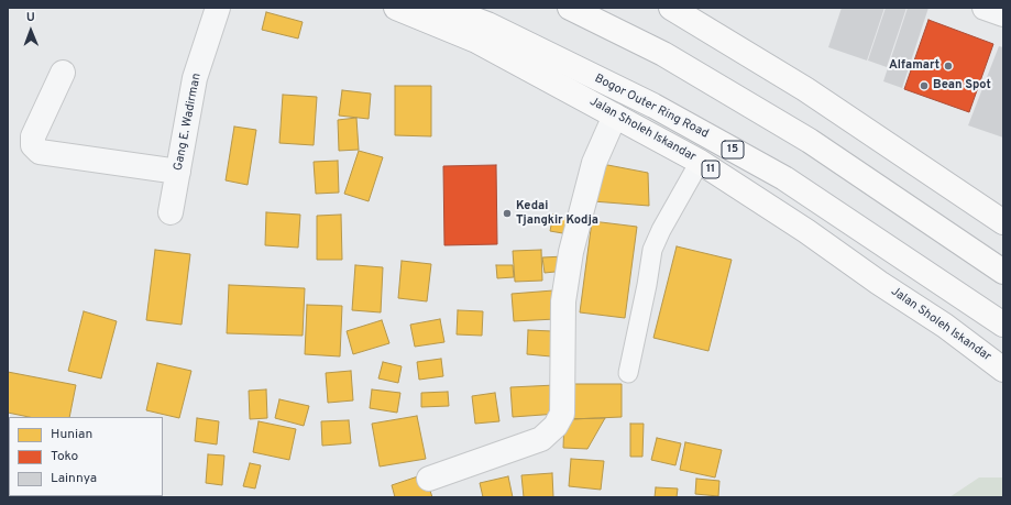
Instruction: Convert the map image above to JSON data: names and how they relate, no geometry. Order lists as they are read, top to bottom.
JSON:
{
  "streets": {
    "highway": [
      "Bogor Outer Ring Road",
      "Jalan Sholeh Iskandar",
      "15",
      "11"
    ],
    "street": ["Gang E. Wadirman"]
  },
  "places": ["Alfamart", "Bean Spot", "Kedai Tjangkir Kodja"],
  "legend": ["Hunian", "Toko", "Lainnya"],
  "north": "top"
}
